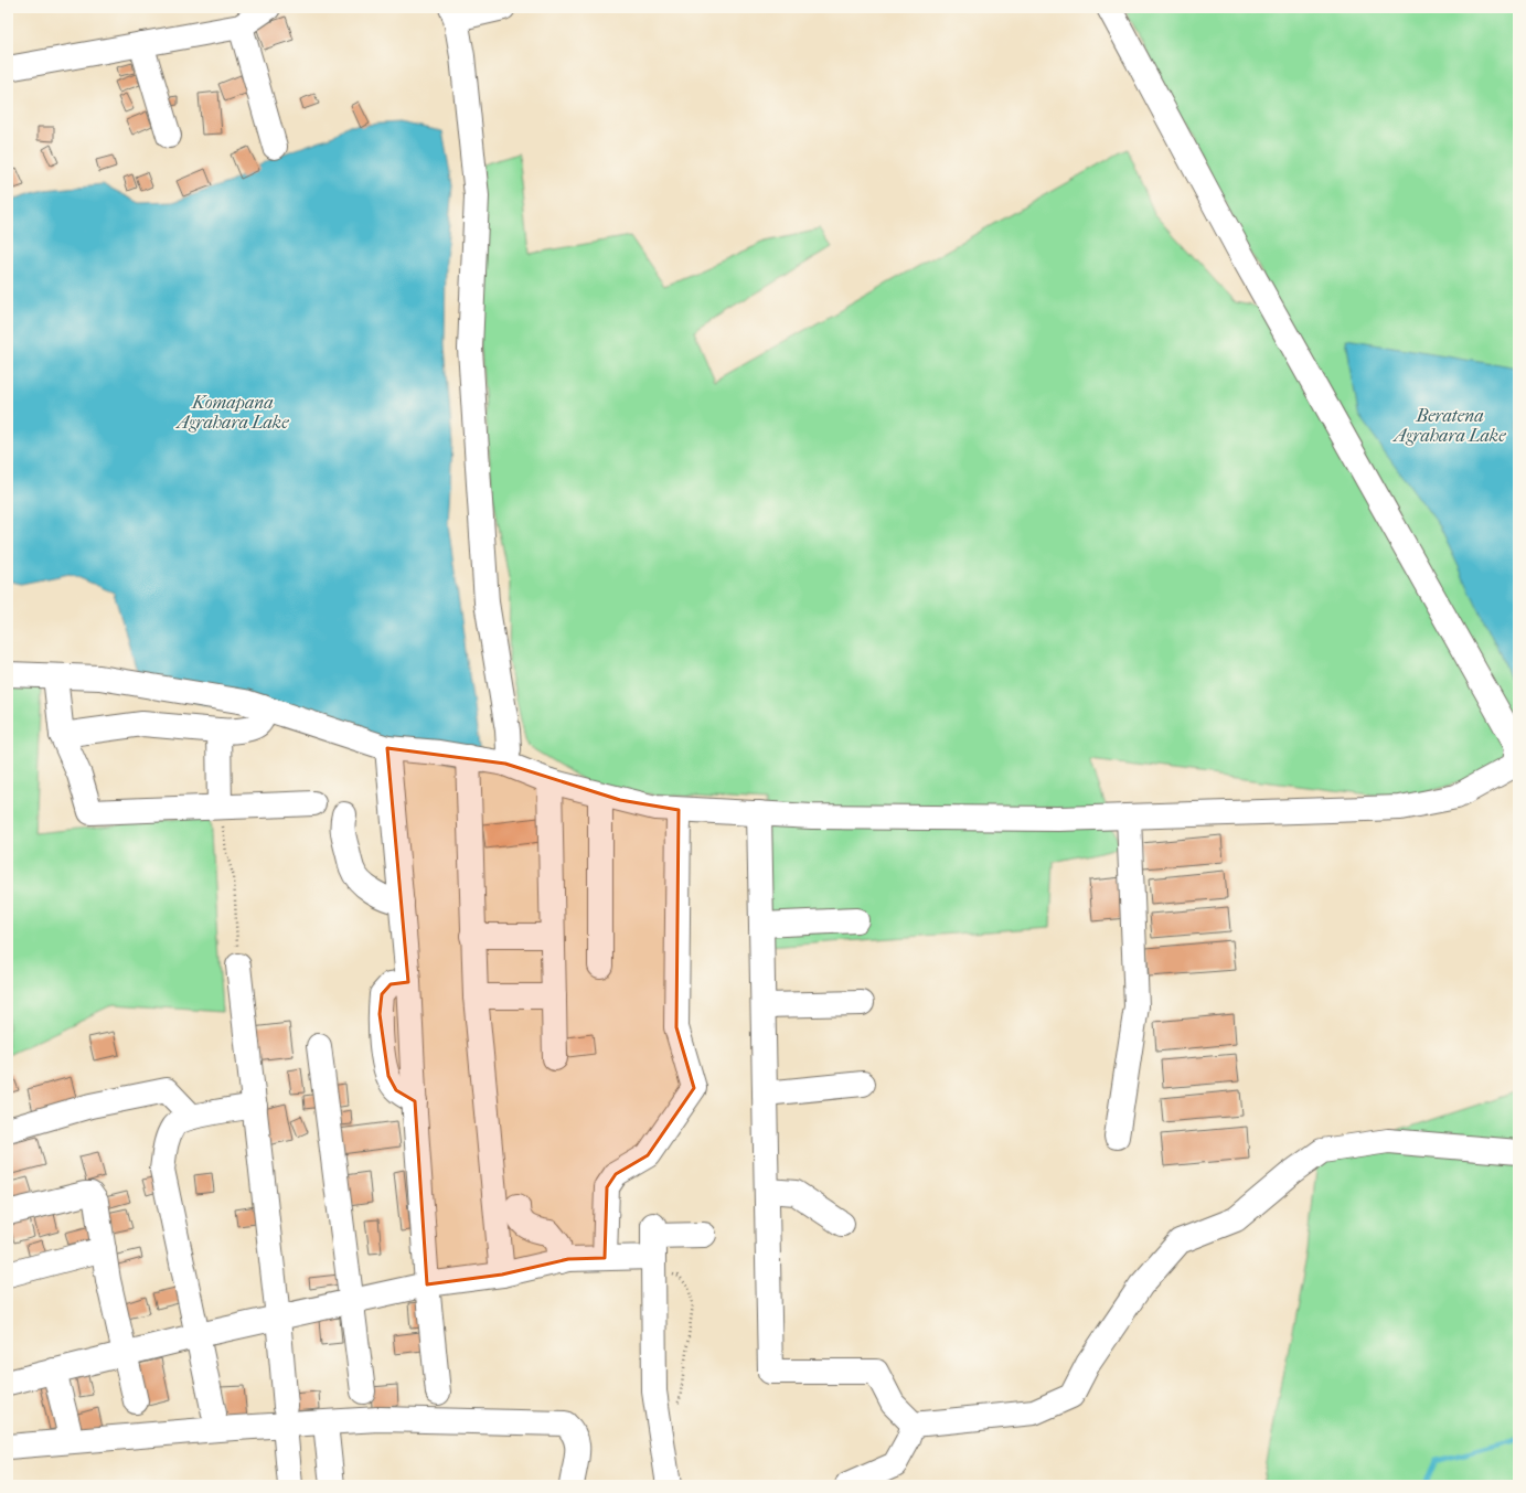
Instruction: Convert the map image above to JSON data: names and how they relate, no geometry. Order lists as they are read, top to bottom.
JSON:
{
  "water": ["Komapana Agrahara Lake", "Beratena Agrahara Lake"]
}
